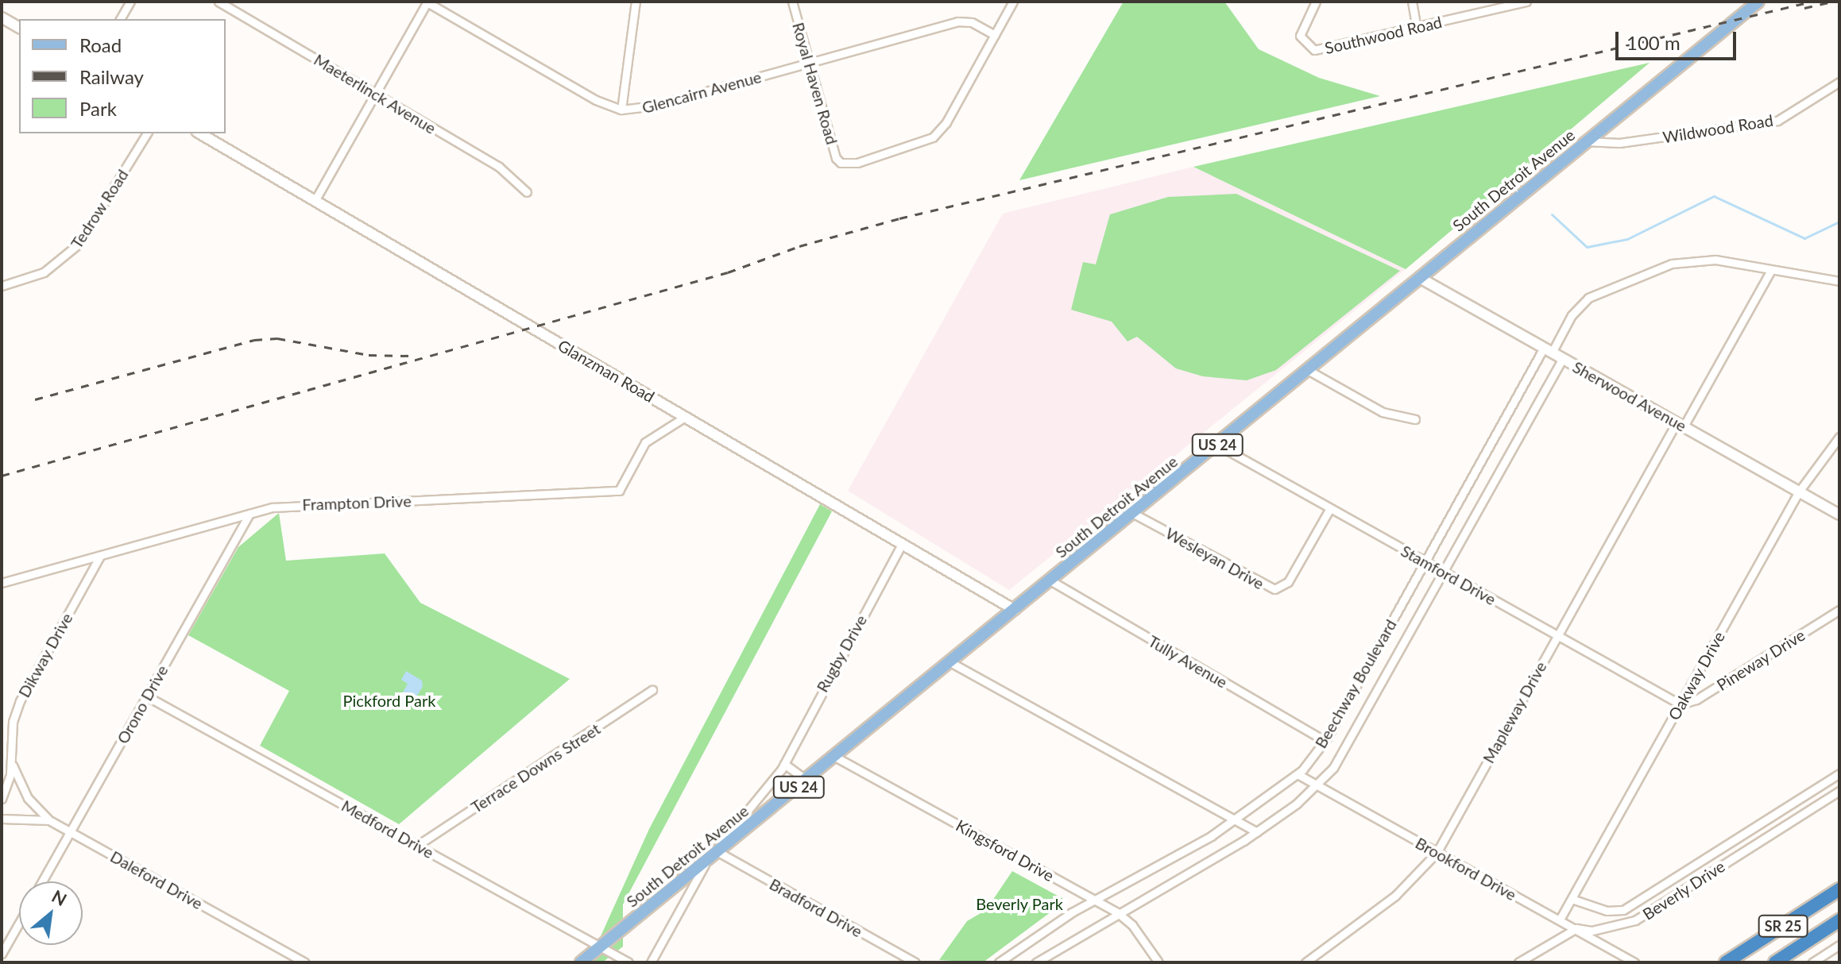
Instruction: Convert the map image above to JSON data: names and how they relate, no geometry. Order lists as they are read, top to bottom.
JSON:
{
  "streets": {
    "highway": ["SR 25"],
    "main road": ["South Detroit Avenue", "US 24"],
    "street": [
      "Southwood Road",
      "Royal Haven Road",
      "Glencairn Avenue",
      "Maeterlinck Avenue",
      "Wildwood Road",
      "Tedrow Road",
      "Glanzman Road",
      "Sherwood Avenue",
      "Frampton Drive",
      "Wesleyan Drive",
      "Stamford Drive",
      "Rugby Drive",
      "Dikway Drive",
      "Pineway Drive",
      "Tully Avenue",
      "Oakway Drive",
      "Beechway Boulevard",
      "Orono Drive",
      "Mapleway Drive",
      "Terrace Downs Street",
      "Medford Drive",
      "Kingsford Drive",
      "Brookford Drive",
      "Daleford Drive",
      "Beverly Drive",
      "Bradford Drive"
    ]
  },
  "crossings": [
    ["Royal Haven Road", "Glencairn Avenue"],
    ["Wildwood Road", "South Detroit Avenue"],
    ["South Detroit Avenue", "Glanzman Road"],
    ["South Detroit Avenue", "Sherwood Avenue"],
    ["South Detroit Avenue", "Wesleyan Drive"],
    ["South Detroit Avenue", "Stamford Drive"],
    ["South Detroit Avenue", "Rugby Drive"],
    ["South Detroit Avenue", "Tully Avenue"],
    ["South Detroit Avenue", "Medford Drive"],
    ["South Detroit Avenue", "Kingsford Drive"],
    ["South Detroit Avenue", "Bradford Drive"],
    ["Glanzman Road", "Frampton Drive"],
    ["Glanzman Road", "Rugby Drive"],
    ["Sherwood Avenue", "Oakway Drive"],
    ["Sherwood Avenue", "Beechway Boulevard"],
    ["Sherwood Avenue", "Mapleway Drive"],
    ["Frampton Drive", "Dikway Drive"],
    ["Frampton Drive", "Orono Drive"],
    ["Wesleyan Drive", "Stamford Drive"],
    ["Stamford Drive", "Pineway Drive"],
    ["Stamford Drive", "Oakway Drive"],
    ["Stamford Drive", "Beechway Boulevard"],
    ["Stamford Drive", "Mapleway Drive"],
    ["Dikway Drive", "Daleford Drive"],
    ["Pineway Drive", "Oakway Drive"],
    ["Tully Avenue", "Beechway Boulevard"],
    ["Oakway Drive", "Brookford Drive"],
    ["Oakway Drive", "Beverly Drive"],
    ["Beechway Boulevard", "Mapleway Drive"],
    ["Beechway Boulevard", "Kingsford Drive"],
    ["Beechway Boulevard", "Brookford Drive"],
    ["Orono Drive", "Medford Drive"],
    ["Orono Drive", "Daleford Drive"],
    ["Mapleway Drive", "Brookford Drive"],
    ["Terrace Downs Street", "Medford Drive"],
    ["Brookford Drive", "Beverly Drive"]
  ],
  "parks": ["Pickford Park", "Beverly Park"],
  "legend": ["Road", "Railway", "Park"],
  "scale_bar": "100 m",
  "north": "top right"
}
